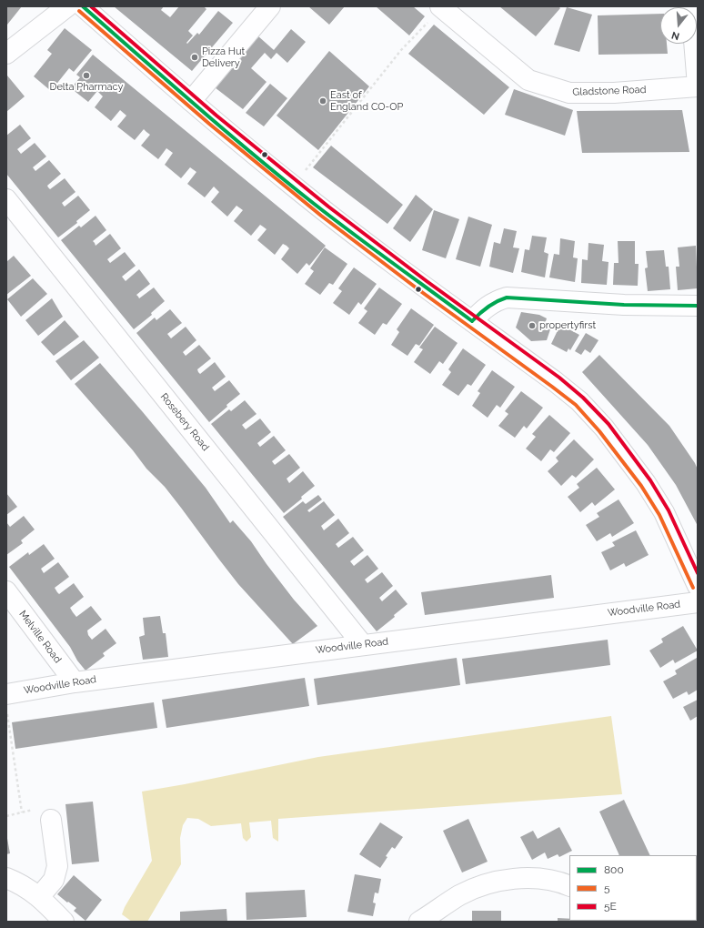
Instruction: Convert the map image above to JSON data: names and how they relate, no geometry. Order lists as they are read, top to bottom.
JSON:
{
  "streets": {
    "street": [
      "Gladstone Road",
      "Rosebery Road",
      "Woodville Road",
      "Melville Road"
    ]
  },
  "crossings": [
    ["Rosebery Road", "Woodville Road"],
    ["Woodville Road", "Melville Road"]
  ],
  "places": [
    "Pizza Hut Delivery",
    "Delta Pharmacy",
    "East of England CO-OP",
    "propertyfirst"
  ],
  "lines": ["transit line 800", "transit line 5E", "transit line 5"],
  "legend": ["800", "5", "5E"],
  "north": "bottom"
}
